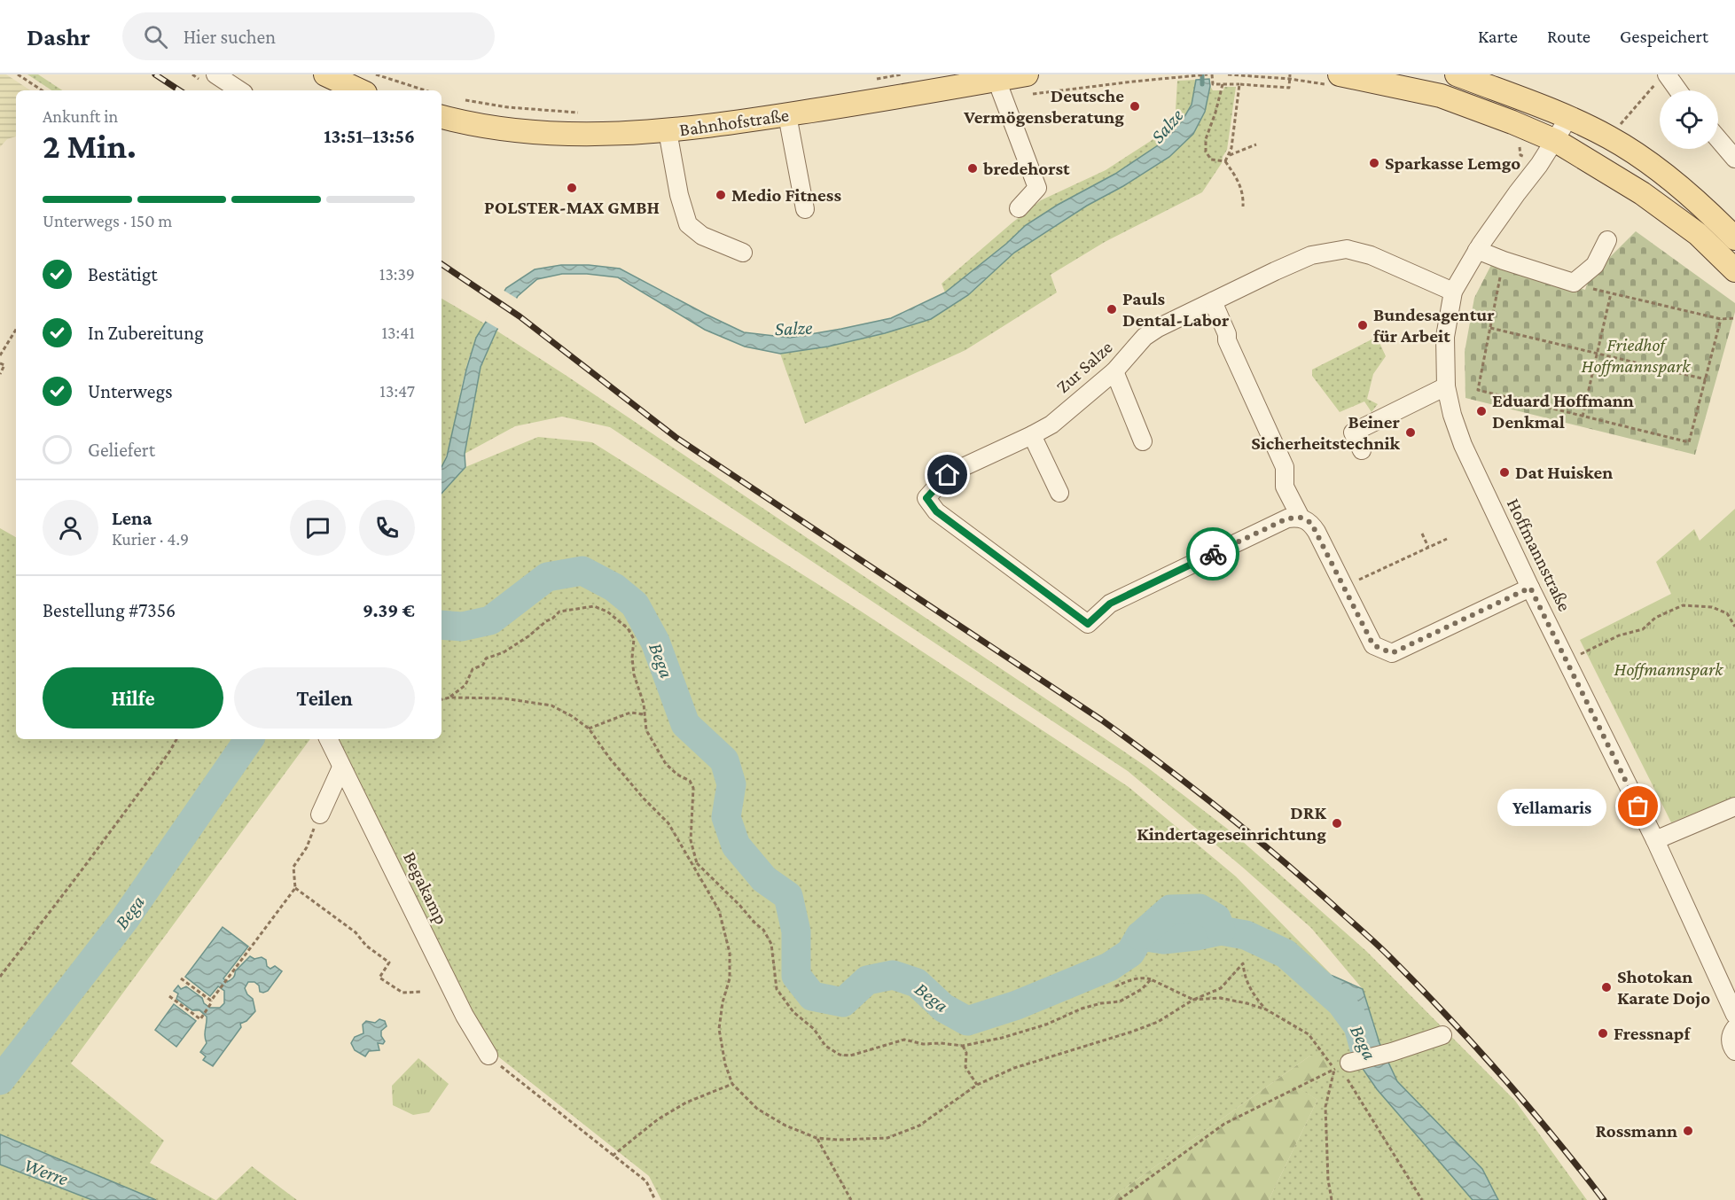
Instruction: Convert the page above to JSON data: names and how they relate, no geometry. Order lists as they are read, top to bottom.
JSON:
{
  "streets": {
    "main road": ["Bahnhofstraße"],
    "street": ["Zur Salze", "Hoffmannstraße", "Begakamp"]
  },
  "crossings": [
    ["Zur Salze", "Hoffmannstraße"]
  ],
  "water": ["Salze", "Bega", "Werre"],
  "parks": ["Friedhof Hoffmannspark", "Hoffmannspark"],
  "places": [
    "Deutsche Vermögensberatung",
    "Sparkasse Lemgo",
    "bredehorst",
    "POLSTER-MAX GMBH",
    "Medio Fitness",
    "Pauls Dental-Labor",
    "Bundesagentur für Arbeit",
    "Eduard Hoffmann Denkmal",
    "Beiner Sicherheitstechnik",
    "Dat Huisken",
    "Yellamaris",
    "DRK Kindertageseinrichtung",
    "Shotokan Karate Dojo",
    "Fressnapf",
    "Rossmann"
  ],
  "page": {
    "header": "Dashr",
    "search": "Hier suchen",
    "nav": ["Karte", "Route", "Gespeichert"],
    "heading": ["2 Min.", "Ankunft in", "13:51–13:56"],
    "panel": [
      "Lena",
      "Kurier · 4.9",
      "Bestellung #7356",
      "9.39 €"
    ],
    "bar": "Unterwegs · 150 m",
    "list": [
      ["Bestätigt", "13:39"],
      ["In Zubereitung", "13:41"],
      ["Unterwegs", "13:47"],
      "Geliefert"
    ],
    "buttons": ["Hilfe", "Teilen"],
    "bubble": "Yellamaris"
  }
}
